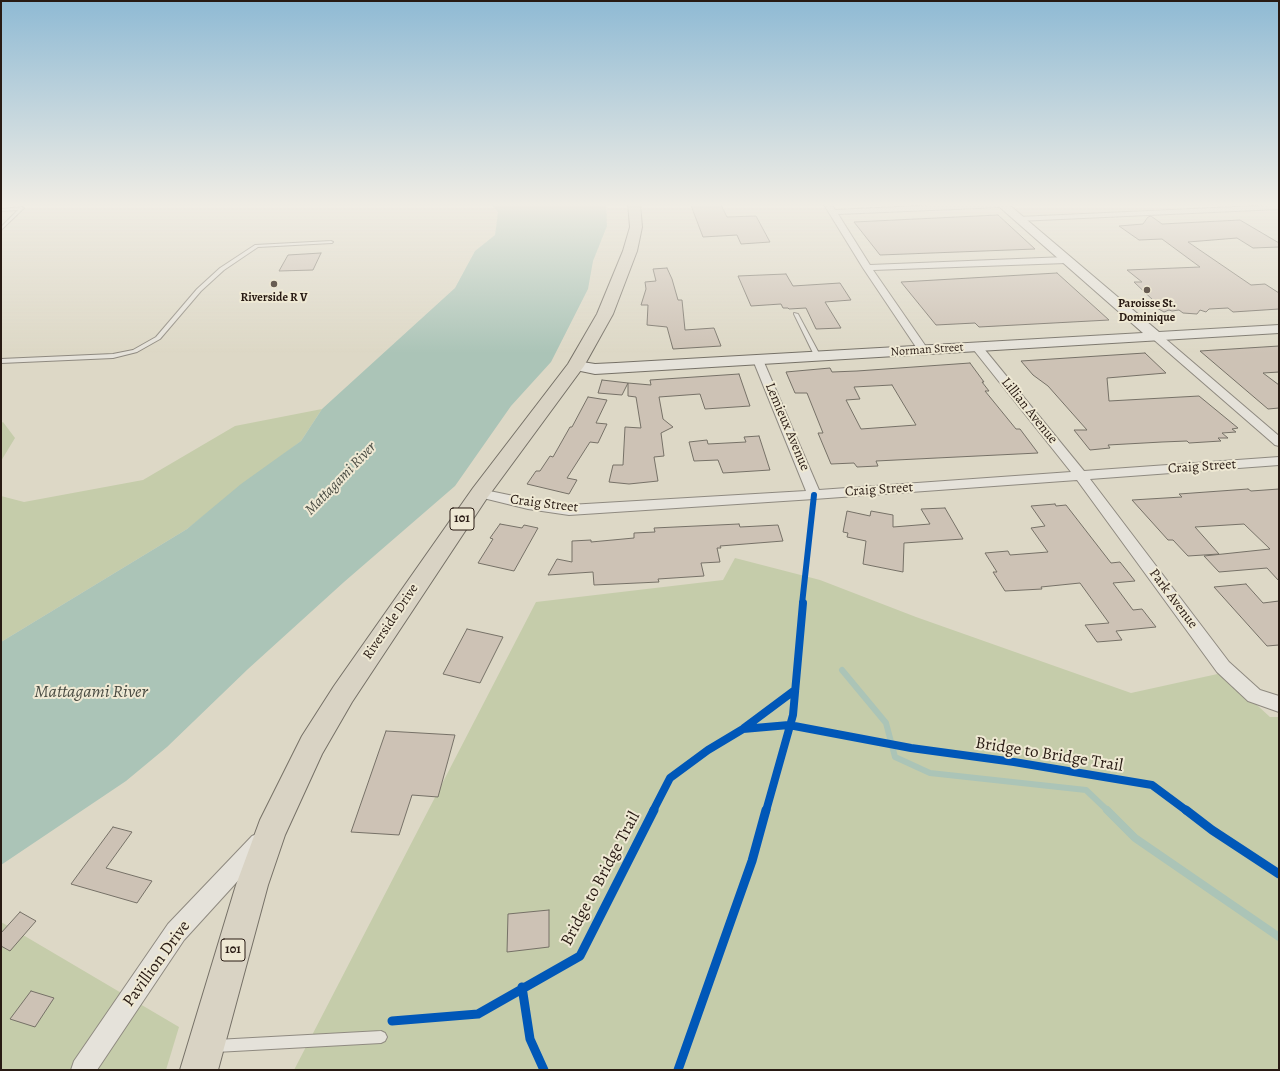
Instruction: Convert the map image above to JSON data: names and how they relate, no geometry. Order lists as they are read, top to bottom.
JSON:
{
  "streets": {
    "main road": ["101", "Riverside Drive"],
    "street": [
      "Norman Street",
      "Lillian Avenue",
      "Lemieux Avenue",
      "Craig Street",
      "Park Avenue",
      "Pavillion Drive"
    ],
    "cycle path": ["Bridge to Bridge Trail"]
  },
  "crossings": [
    ["Norman Street", "Lillian Avenue"],
    ["Norman Street", "Lemieux Avenue"],
    ["Norman Street", "Riverside Drive"],
    ["Lillian Avenue", "Craig Street"],
    ["Lillian Avenue", "Park Avenue"],
    ["Lemieux Avenue", "Craig Street"],
    ["Craig Street", "Park Avenue"],
    ["Craig Street", "Riverside Drive"],
    ["Riverside Drive", "Pavillion Drive"]
  ],
  "water": ["Mattagami River"],
  "places": ["Riverside R V", "Paroisse St. Dominique"]
}
